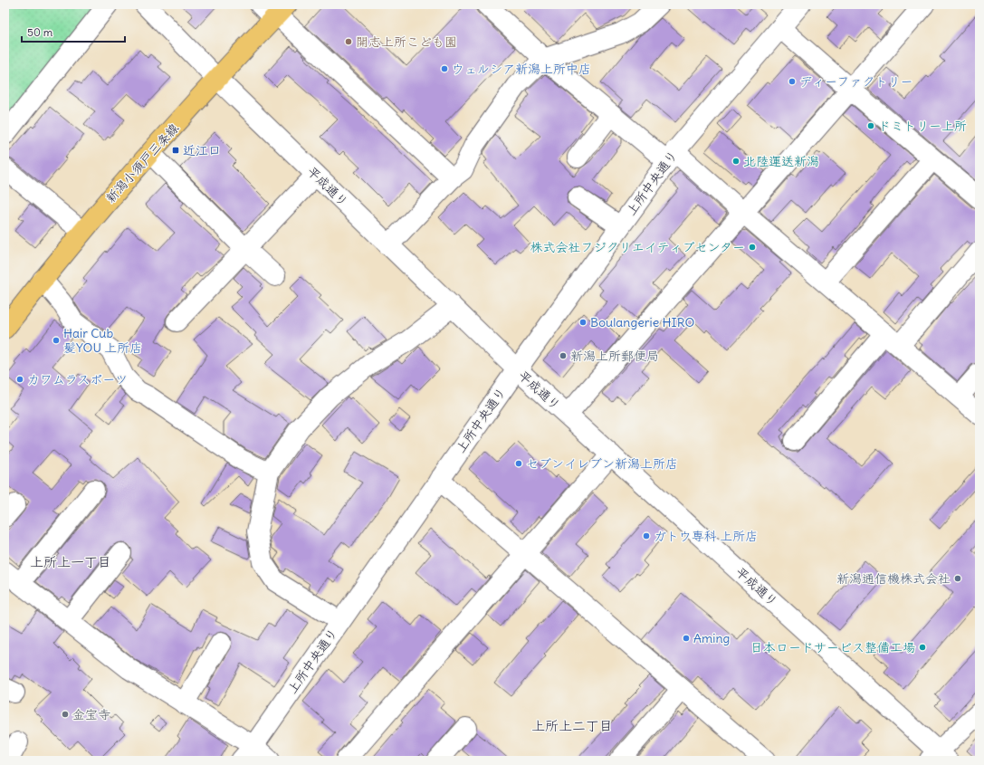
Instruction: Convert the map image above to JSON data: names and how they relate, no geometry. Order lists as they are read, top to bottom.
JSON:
{
  "streets": {
    "main road": ["新潟小須戸三条線"],
    "street": ["上所中央通り", "平成通り"]
  },
  "crossings": [
    ["新潟小須戸三条線", "平成通り"],
    ["上所中央通り", "平成通り"]
  ],
  "districts": ["上所上一丁目", "上所上二丁目"],
  "places": {
    "other": [
      "開志上所こども園",
      "ウェルシア新潟上所中店",
      "ディーファクトリー",
      "ドミトリー上所",
      "北陸運送新潟",
      "株式会社フジクリエイティブセンター",
      "Boulangerie HIRO",
      "Hair Cub 髪YOU 上所店",
      "新潟上所郵便局",
      "カワムラスポーツ",
      "セブンイレブン新潟上所店",
      "ガトウ専科 上所店",
      "新潟通信機株式会社",
      "Aming",
      "日本ロードサービス整備工場",
      "金宝寺"
    ],
    "transit": ["近江口"]
  },
  "scale_bar": "50 m"
}
